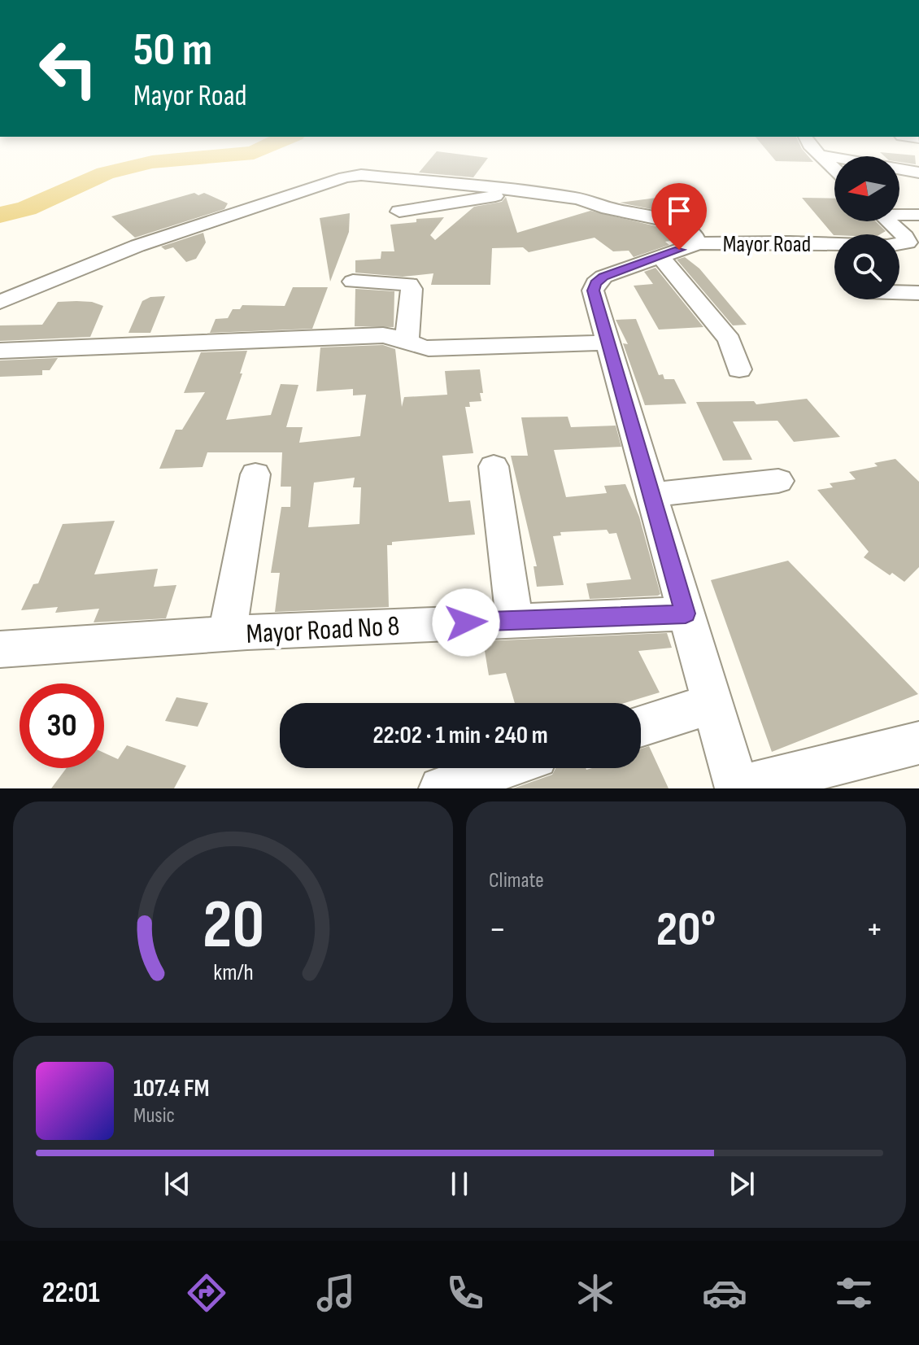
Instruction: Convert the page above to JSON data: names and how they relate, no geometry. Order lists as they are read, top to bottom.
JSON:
{
  "streets": {
    "street": ["Mayor Road", "Mayor Road No 8"]
  },
  "crossings": [
    ["Mayor Road", "Mayor Road No 8"]
  ],
  "north": "left",
  "page": {
    "turn": ["50 m", "Mayor Road"],
    "limit": "30",
    "trip": "22:02 · 1 min · 240 m",
    "tile": "Climate",
    "heat": ["−", "20°", "+"],
    "song": ["107.4 FM", "Music"],
    "tabs": "22:01",
    "gauge": ["20", "km/h"]
  }
}
